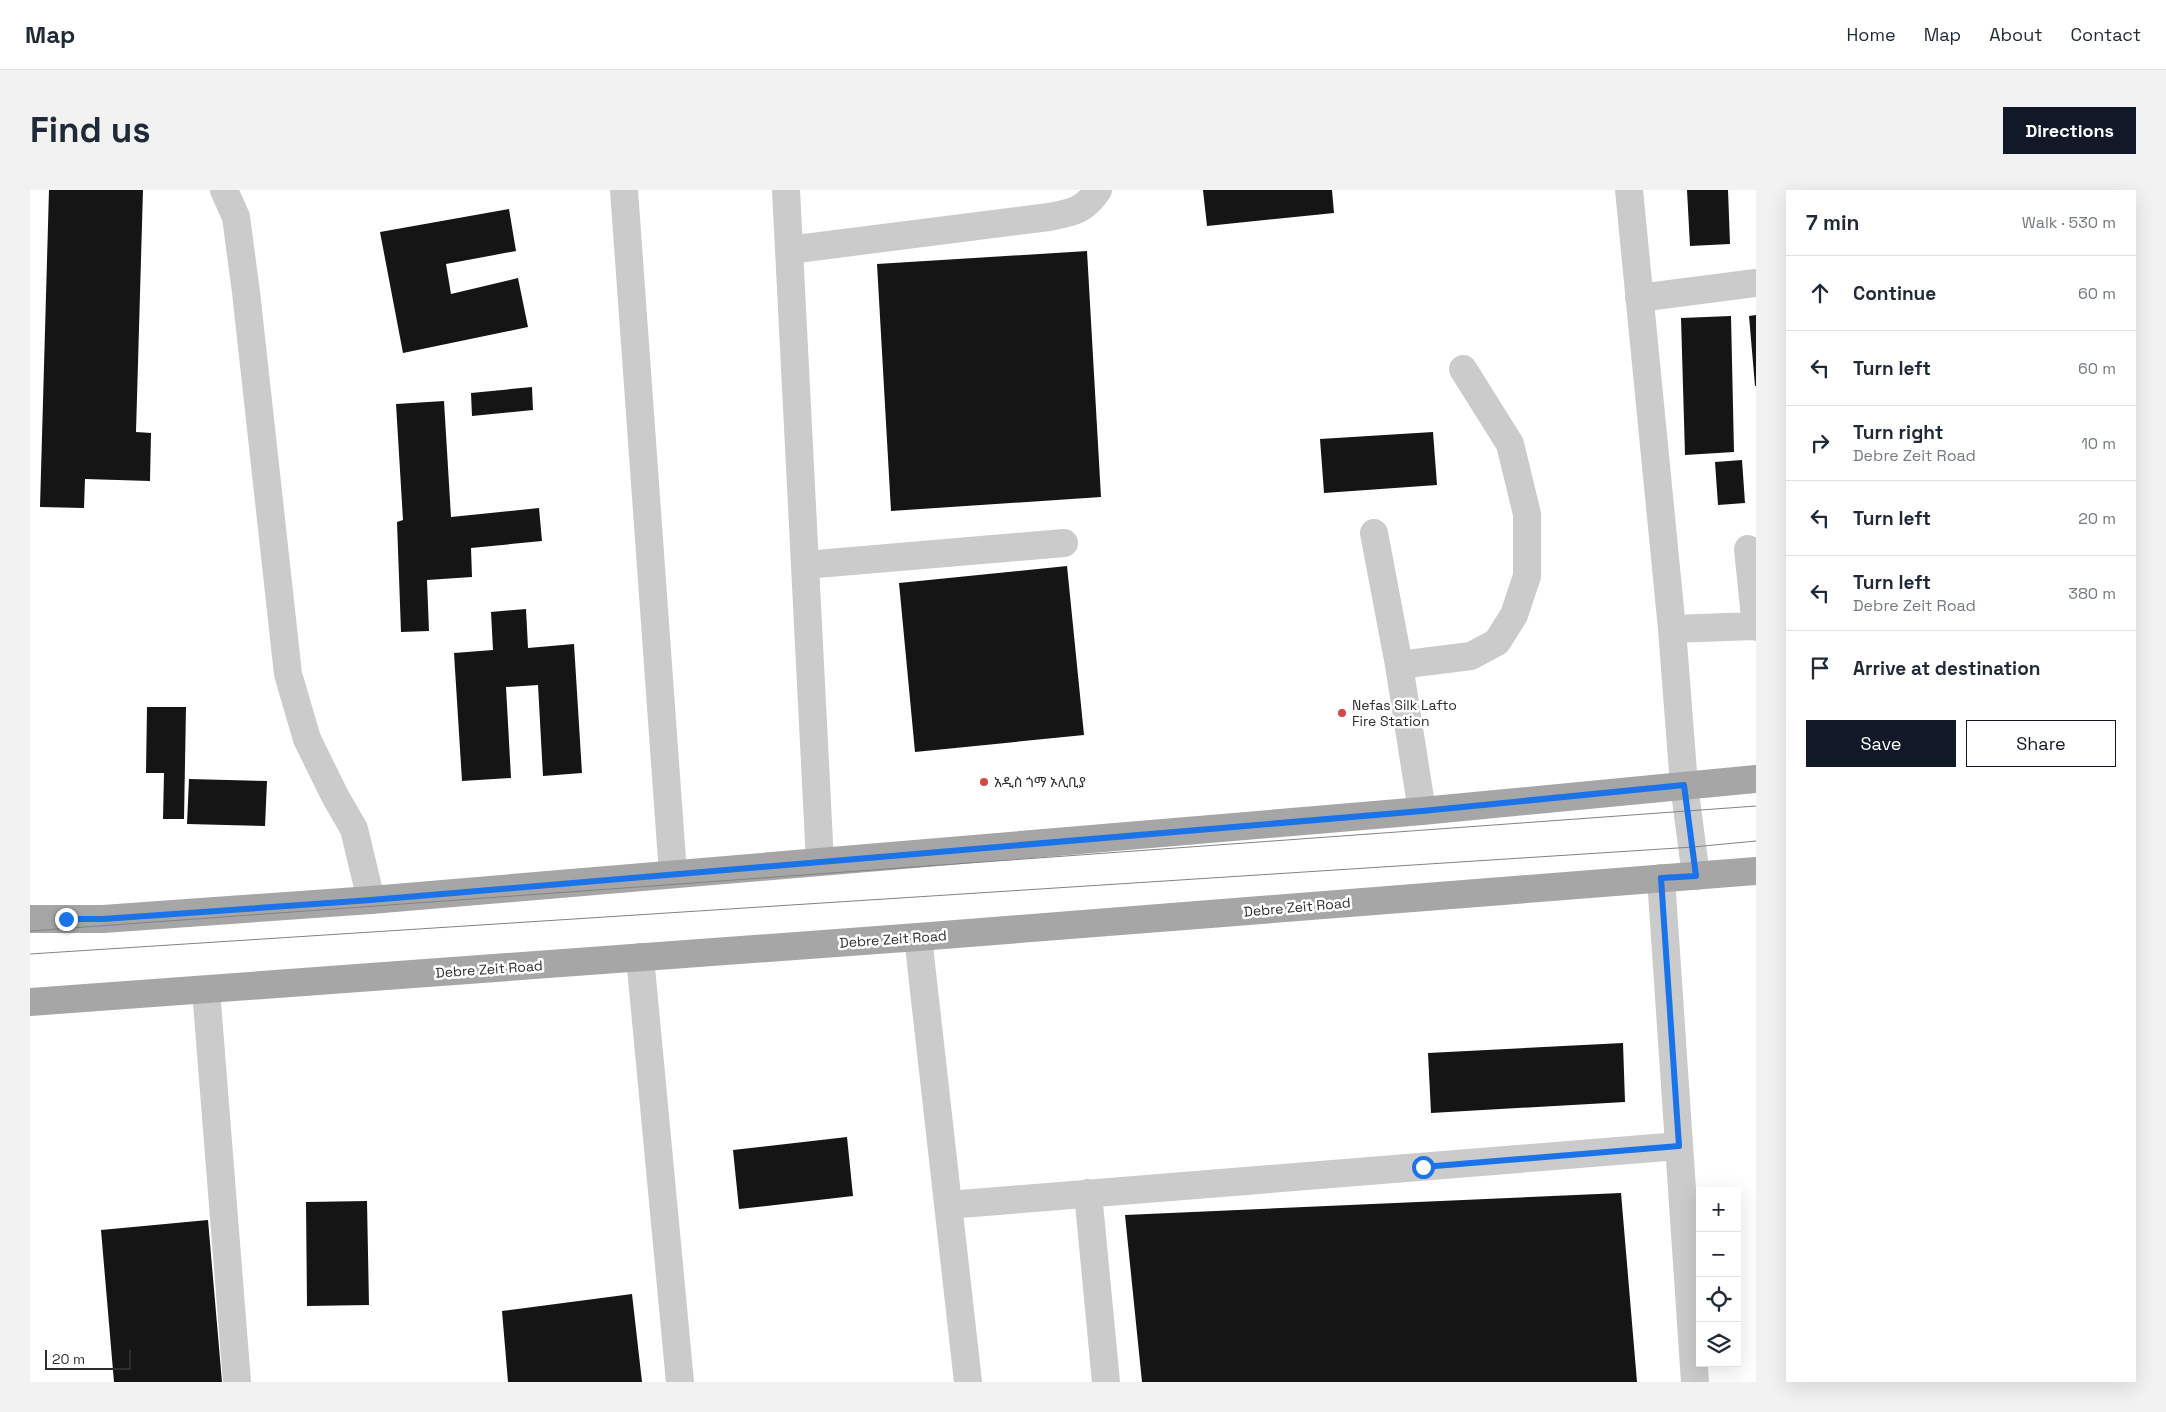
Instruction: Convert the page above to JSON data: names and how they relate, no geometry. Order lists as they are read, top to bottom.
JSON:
{
  "streets": {
    "main road": ["Debre Zeit Road"]
  },
  "places": ["Nefas Silk Lafto Fire Station", "አዲስ ጎማ ኦሊቢያ"],
  "scale_bar": "20 m",
  "page": {
    "header": "Map",
    "nav": [
      "Home",
      "Map",
      "About",
      "Contact"
    ],
    "buttons": [
      "Directions",
      ["Save", "Share"]
    ],
    "title": "Find us",
    "heading": ["7 min", "Walk · 530 m"],
    "list": [
      ["Continue", "60 m"],
      ["Turn left", "60 m"],
      ["Turn right", "Debre Zeit Road", "10 m"],
      ["Turn left", "20 m"],
      ["Turn left", "Debre Zeit Road", "380 m"],
      "Arrive at destination"
    ],
    "map_buttons": ["+", "−"],
    "scale": "20 m"
  }
}
